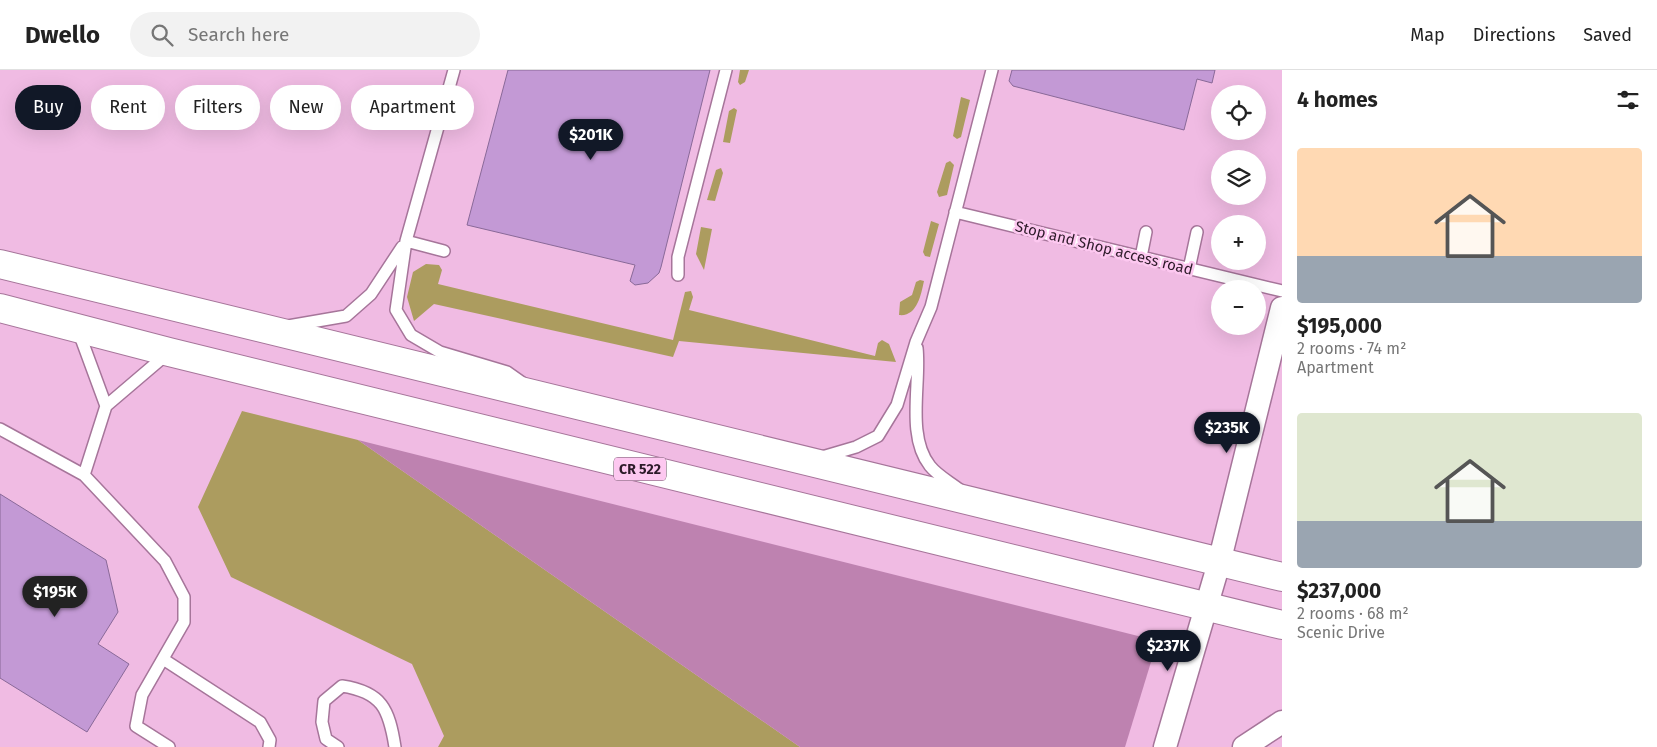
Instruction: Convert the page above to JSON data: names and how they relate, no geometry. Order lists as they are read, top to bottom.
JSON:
{
  "streets": {
    "main road": ["CR 522"],
    "lane": ["Stop and Shop access road"]
  },
  "page": {
    "header": "Dwello",
    "search": "Search here",
    "nav": ["Map", "Directions", "Saved"],
    "heading": "4 homes",
    "map_buttons": ["+", "−"],
    "chip": [
      "Buy",
      "Rent",
      "Filters",
      "New",
      "Apartment"
    ],
    "price": [
      "$201K",
      "$235K",
      "$195K",
      "$237K"
    ],
    "list": [
      {
        "name": "$195,000",
        "note": "2 rooms · 74 m² · Apartment"
      },
      {
        "name": "$237,000",
        "note": "2 rooms · 68 m² · Scenic Drive"
      }
    ]
  }
}
